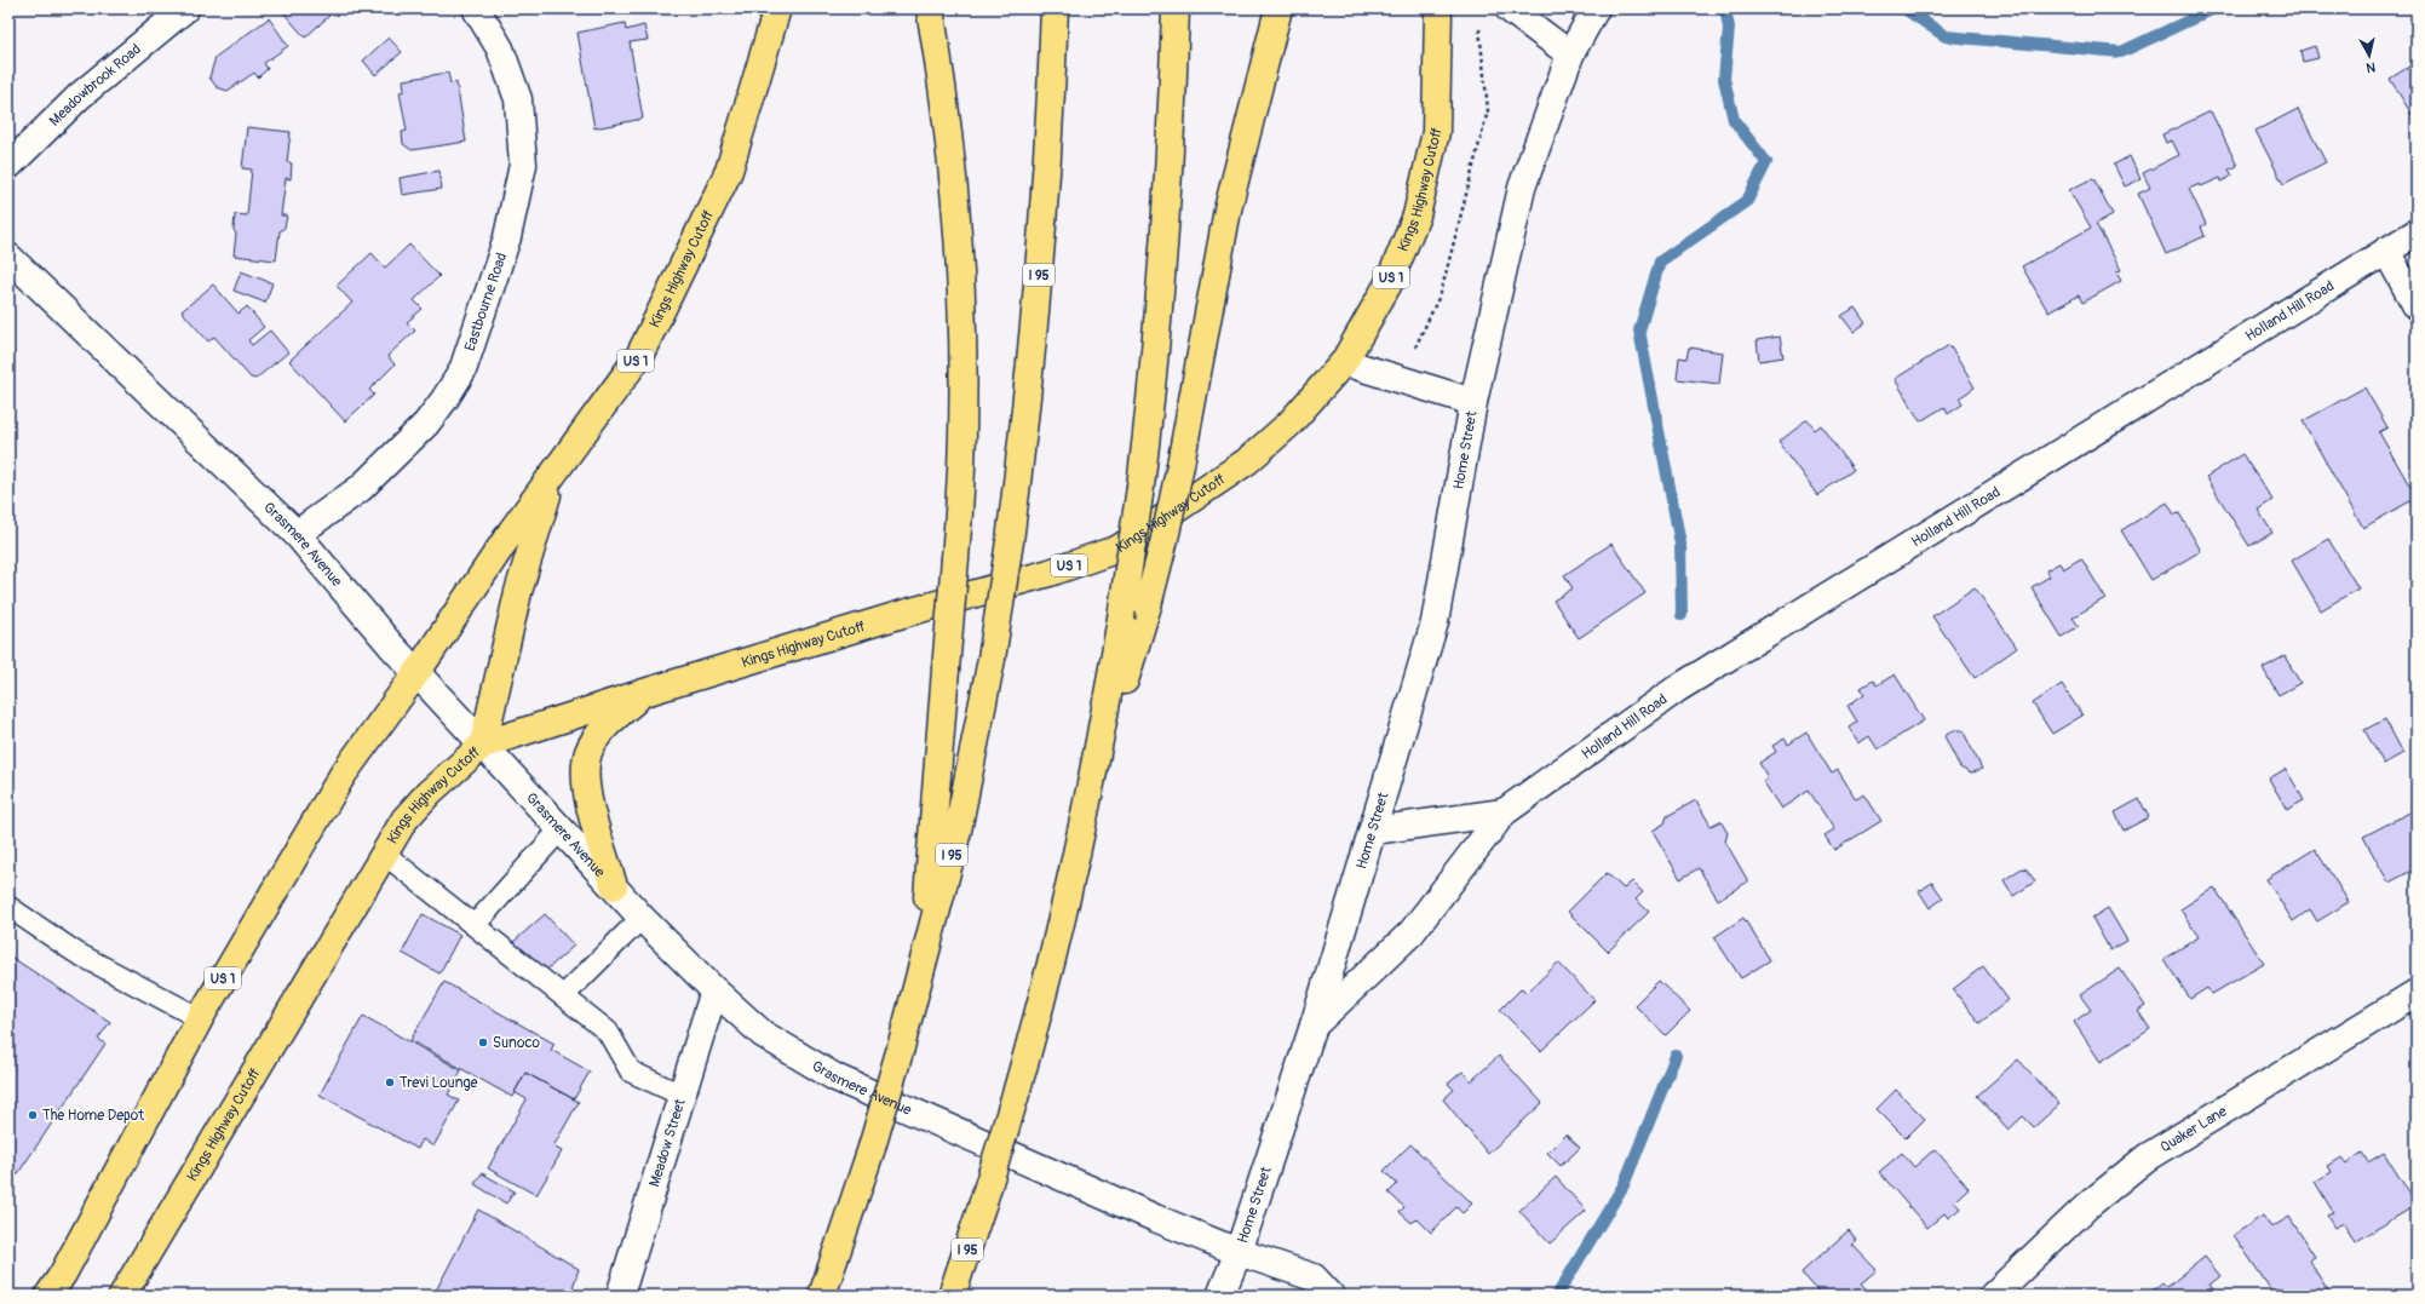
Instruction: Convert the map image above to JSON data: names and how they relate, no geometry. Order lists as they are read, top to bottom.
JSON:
{
  "streets": {
    "main road": ["Kings Highway Cutoff", "I 95", "US 1"],
    "street": [
      "Meadowbrook Road",
      "Eastbourne Road",
      "Holland Hill Road",
      "Home Street",
      "Grasmere Avenue",
      "Quaker Lane",
      "Meadow Street"
    ]
  },
  "crossings": [
    ["Kings Highway Cutoff", "Home Street"],
    ["Kings Highway Cutoff", "Grasmere Avenue"],
    ["Eastbourne Road", "Grasmere Avenue"],
    ["Holland Hill Road", "Home Street"],
    ["Home Street", "Grasmere Avenue"],
    ["Grasmere Avenue", "Meadow Street"]
  ],
  "places": ["Sunoco", "Trevi Lounge", "The Home Depot"],
  "north": "bottom"
}
